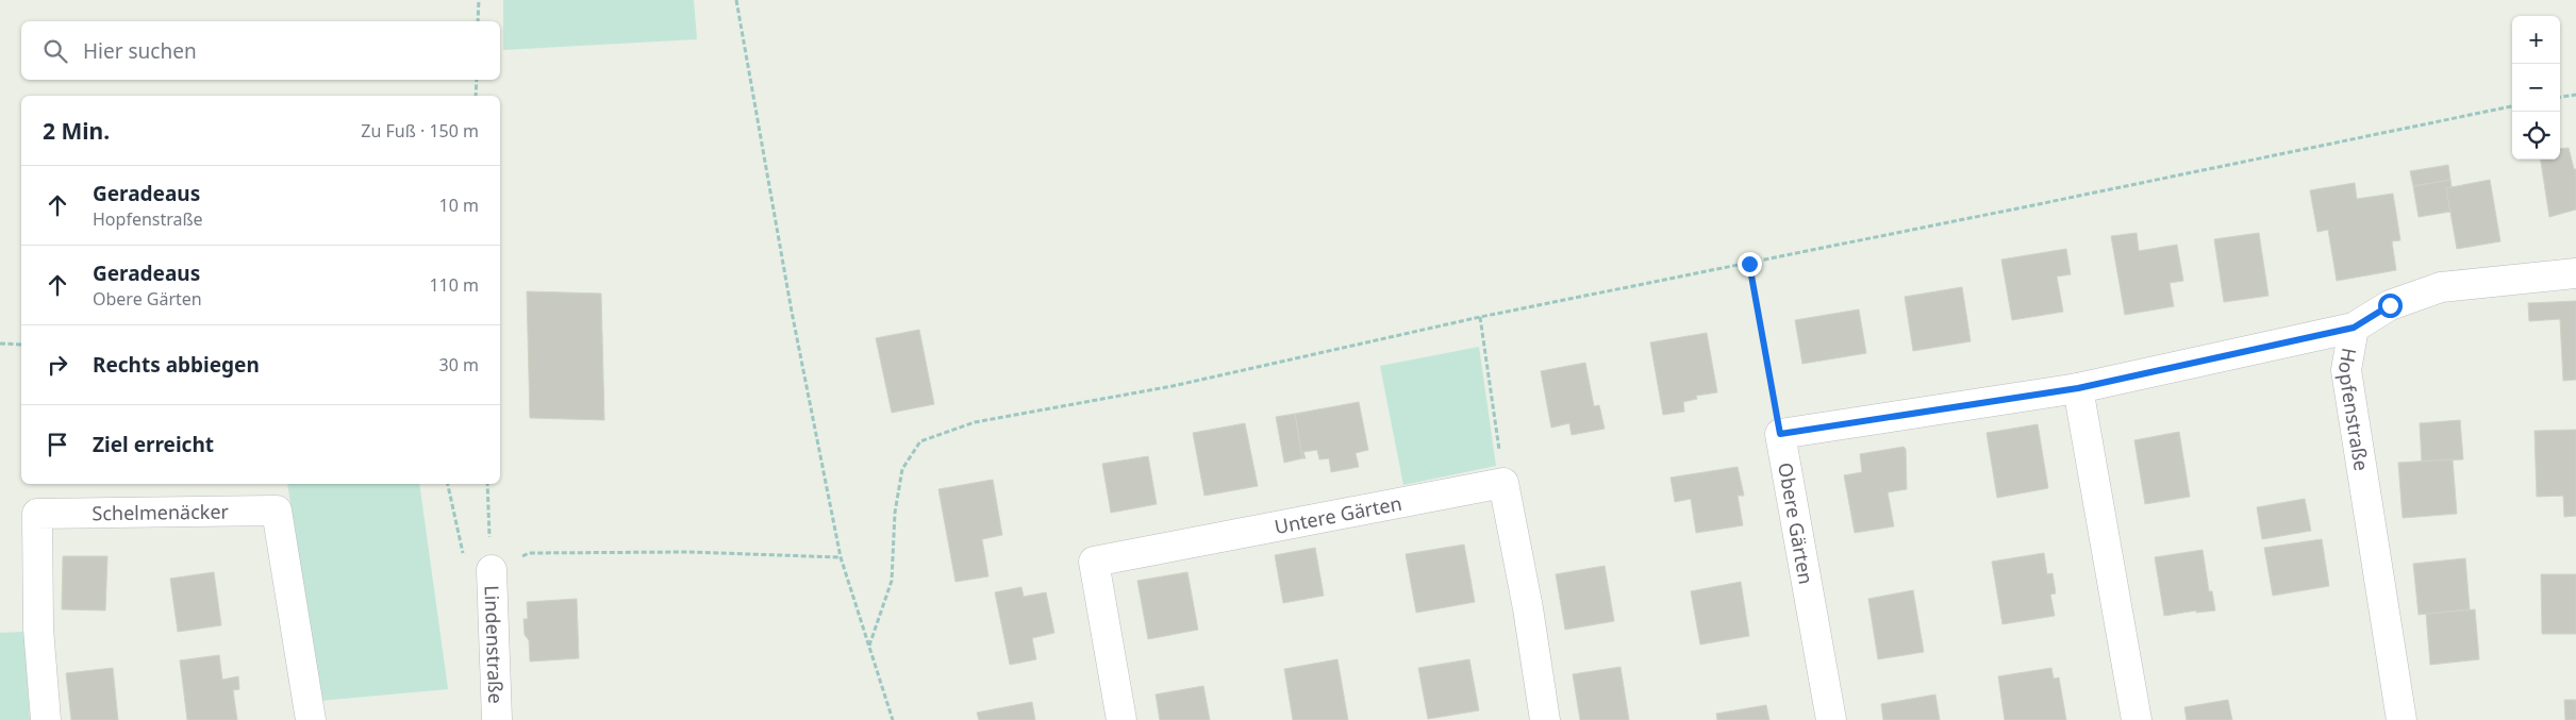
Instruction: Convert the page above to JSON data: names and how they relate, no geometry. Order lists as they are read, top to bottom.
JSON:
{
  "streets": {
    "street": [
      "Hopfenstraße",
      "Schelmenäcker",
      "Untere Gärten",
      "Obere Gärten",
      "Lindenstraße"
    ]
  },
  "page": {
    "map_buttons": ["+", "−"],
    "search": "Hier suchen",
    "heading": ["2 Min.", "Zu Fuß · 150 m"],
    "list": [
      ["Geradeaus", "Hopfenstraße", "10 m"],
      ["Geradeaus", "Obere Gärten", "110 m"],
      ["Rechts abbiegen", "30 m"],
      "Ziel erreicht"
    ]
  }
}
